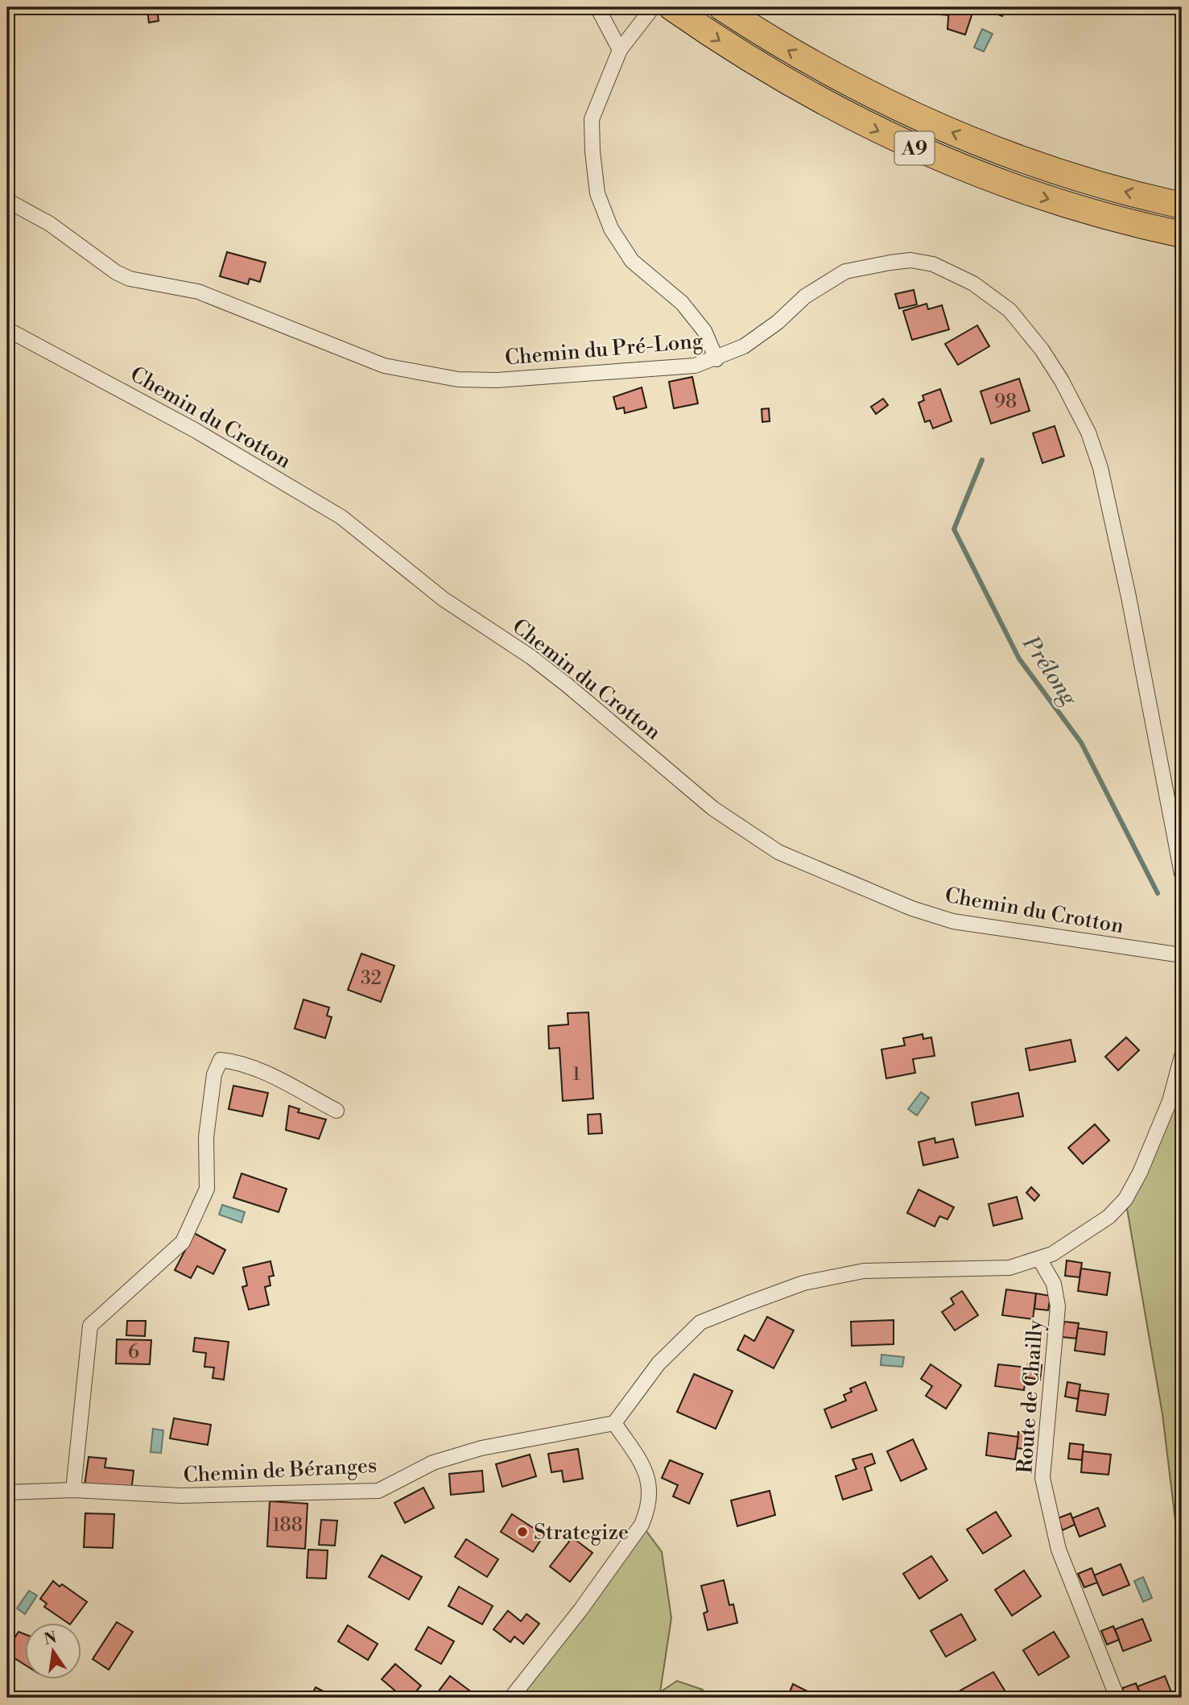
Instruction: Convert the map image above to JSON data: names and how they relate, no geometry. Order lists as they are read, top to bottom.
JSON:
{
  "streets": {
    "highway": ["A9"],
    "street": [
      "Chemin du Pré-Long",
      "Chemin du Crotton",
      "Route de Chailly",
      "Chemin de Béranges"
    ]
  },
  "water": ["Prélong"],
  "places": ["Strategize"],
  "house_numbers": [
    "98",
    "32",
    "1",
    "6",
    "188"
  ],
  "north": "top"
}
